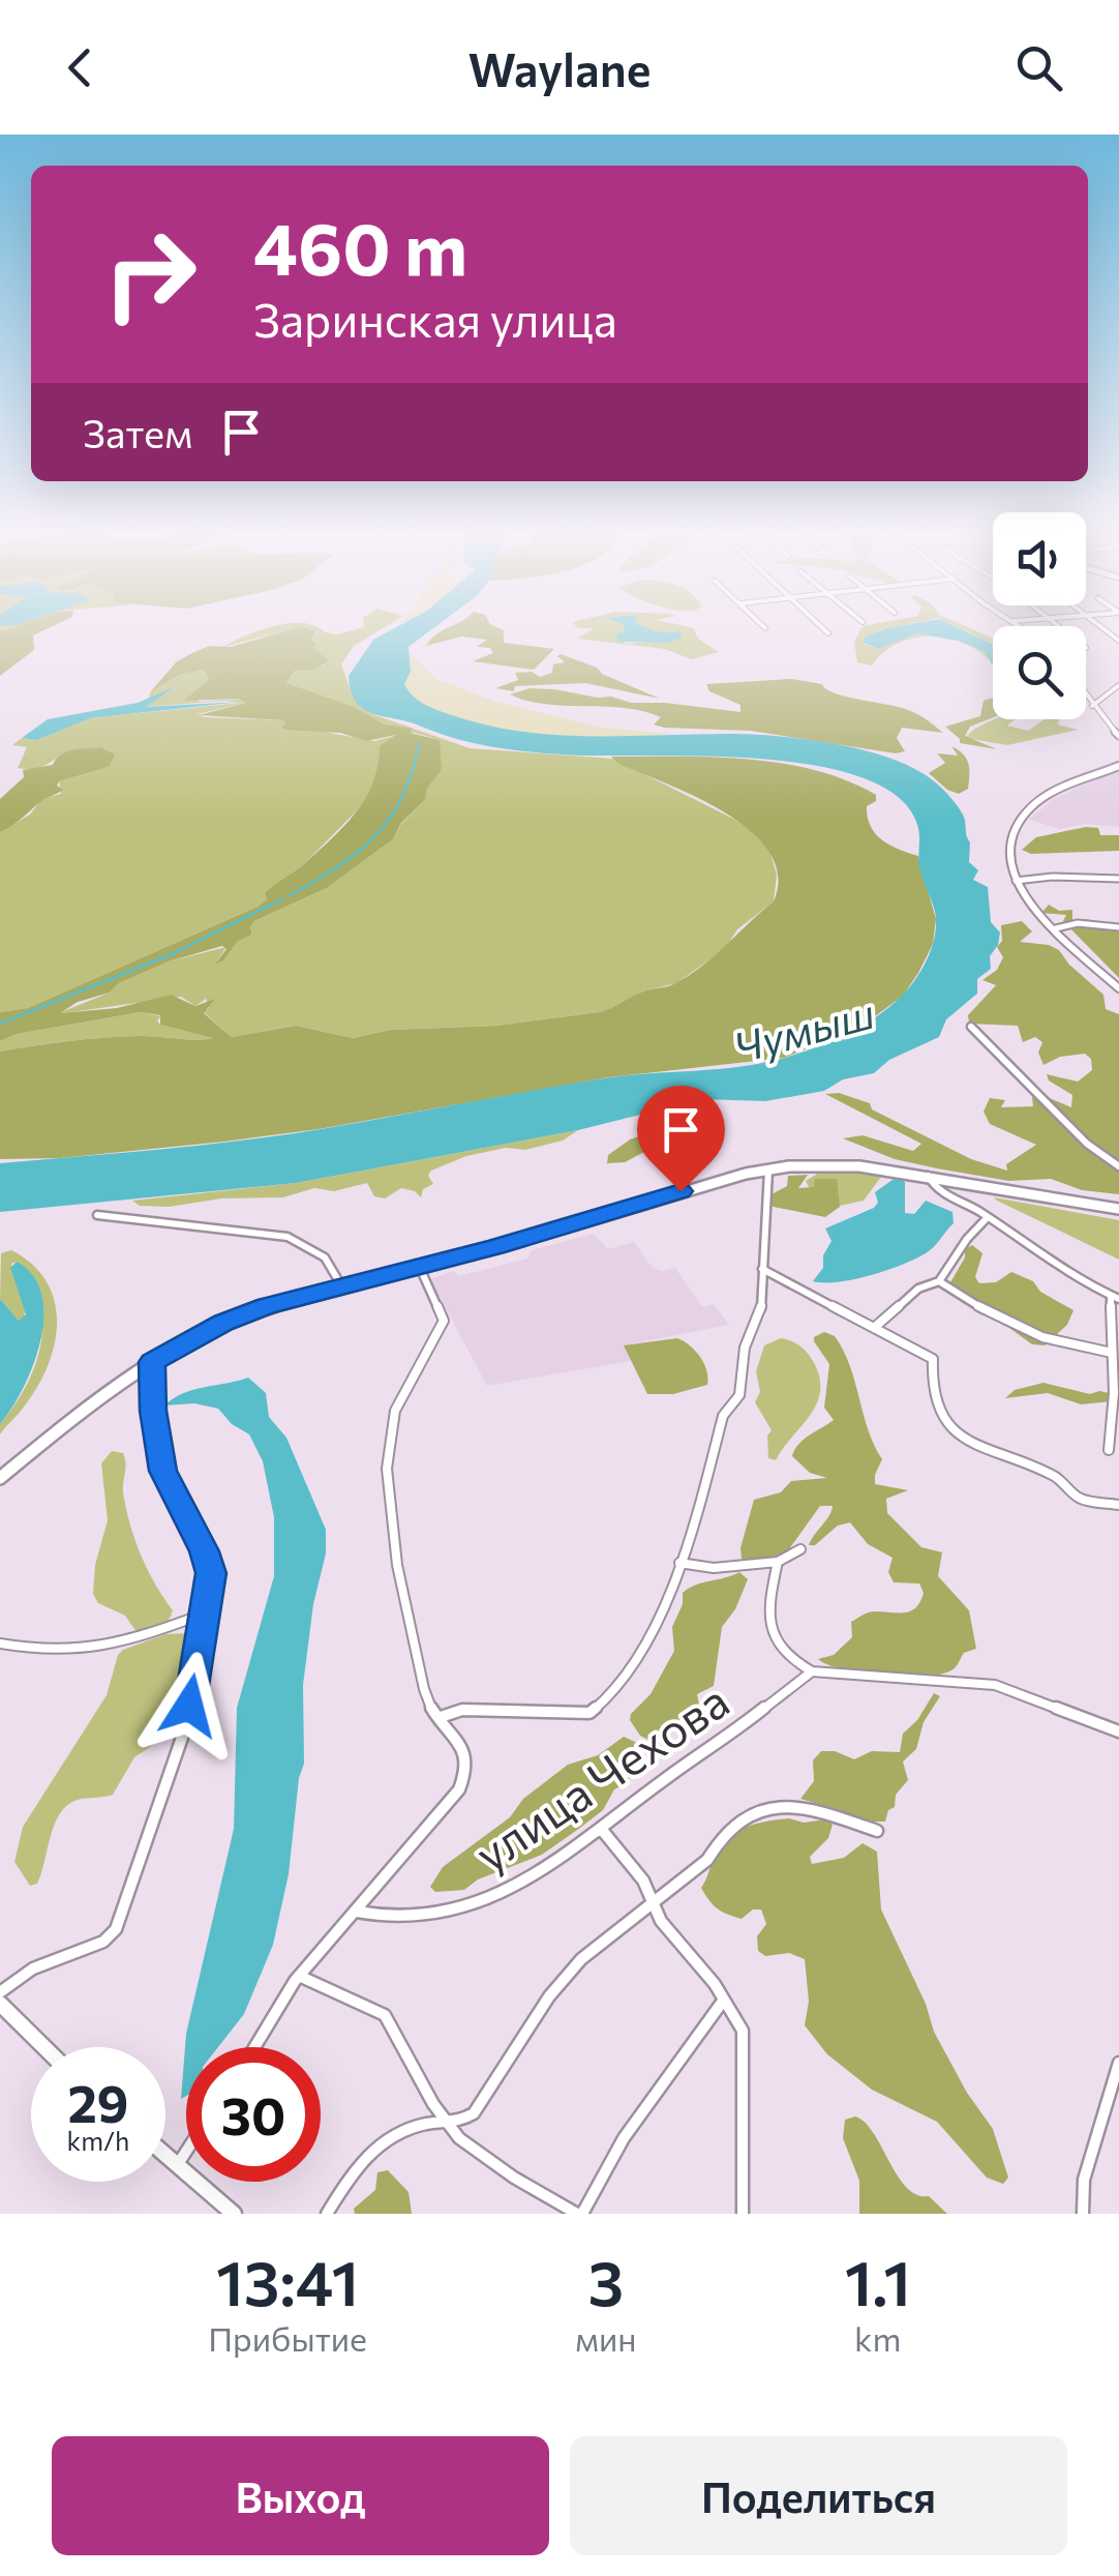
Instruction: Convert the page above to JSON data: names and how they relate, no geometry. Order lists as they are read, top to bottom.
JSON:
{
  "streets": {
    "street": ["улица Чехова"]
  },
  "water": ["Чумыш"],
  "page": {
    "header": "Waylane",
    "turn": ["460 m", "Заринская улица"],
    "then": "Затем",
    "speed": "29 km/h",
    "limit": "30",
    "eta": [
      "13:41",
      "Прибытие",
      "3",
      "мин",
      "1.1",
      "km"
    ],
    "buttons": ["Выход", "Поделиться"]
  }
}
